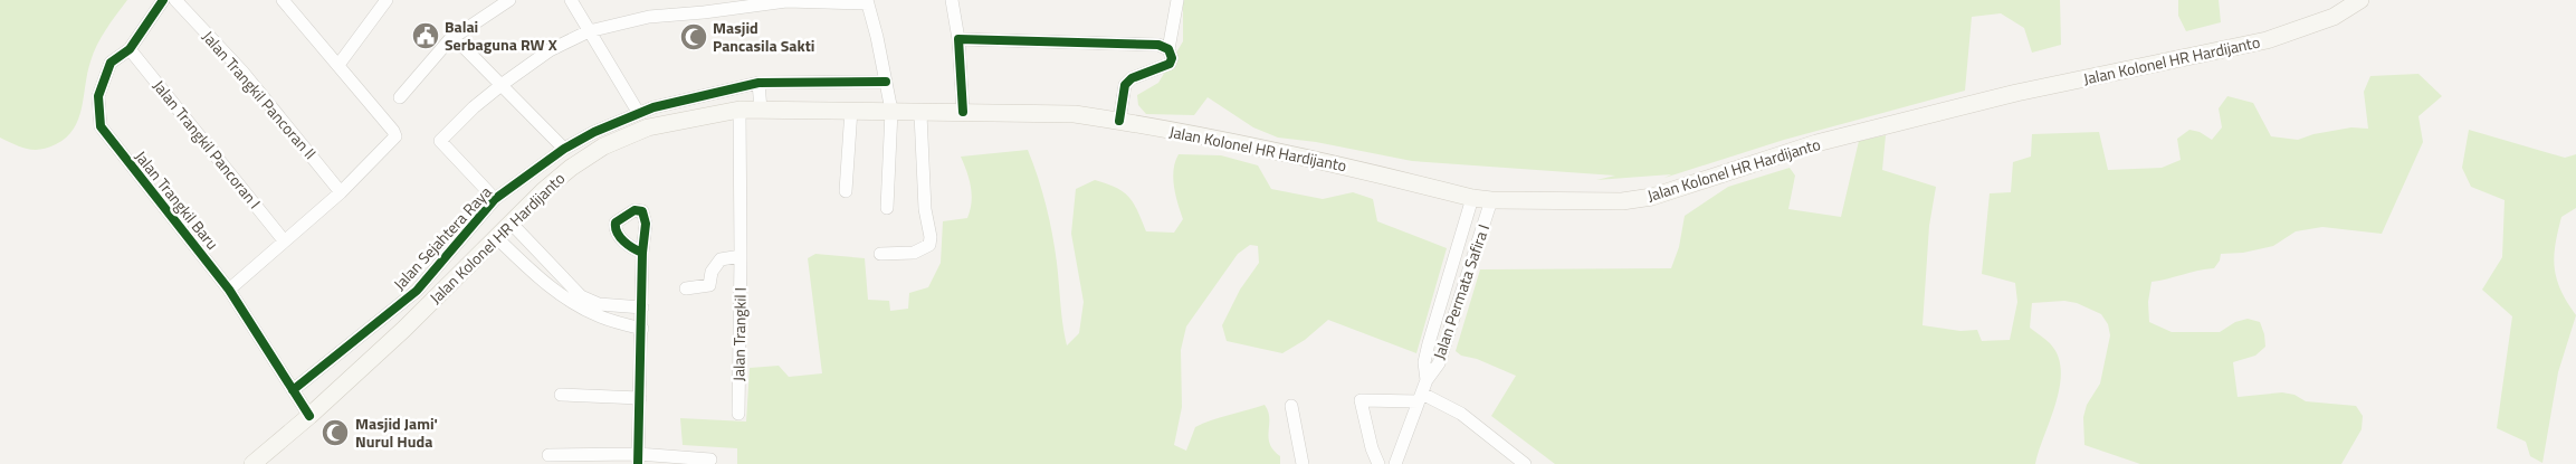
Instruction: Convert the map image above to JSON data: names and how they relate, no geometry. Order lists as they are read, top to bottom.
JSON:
{
  "streets": {
    "main road": ["Jalan Kolonel HR Hardijanto"],
    "street": [
      "Jalan Trangkil Pancoran II",
      "Jalan Trangkil Pancoran I",
      "Jalan Trangkil Baru",
      "Jalan Sejahtera Raya",
      "Jalan Permata Safira I",
      "Jalan Trangkil I"
    ]
  },
  "crossings": [
    ["Jalan Kolonel HR Hardijanto", "Jalan Trangkil Baru"],
    ["Jalan Kolonel HR Hardijanto", "Jalan Sejahtera Raya"],
    ["Jalan Kolonel HR Hardijanto", "Jalan Permata Safira I"],
    ["Jalan Kolonel HR Hardijanto", "Jalan Trangkil I"],
    ["Jalan Trangkil Pancoran I", "Jalan Trangkil Baru"],
    ["Jalan Trangkil Baru", "Jalan Sejahtera Raya"]
  ],
  "places": {
    "public building": ["Balai Serbaguna RW X"],
    "mosque": ["Masjid Pancasila Sakti", "Masjid Jami' Nurul Huda"]
  }
}
